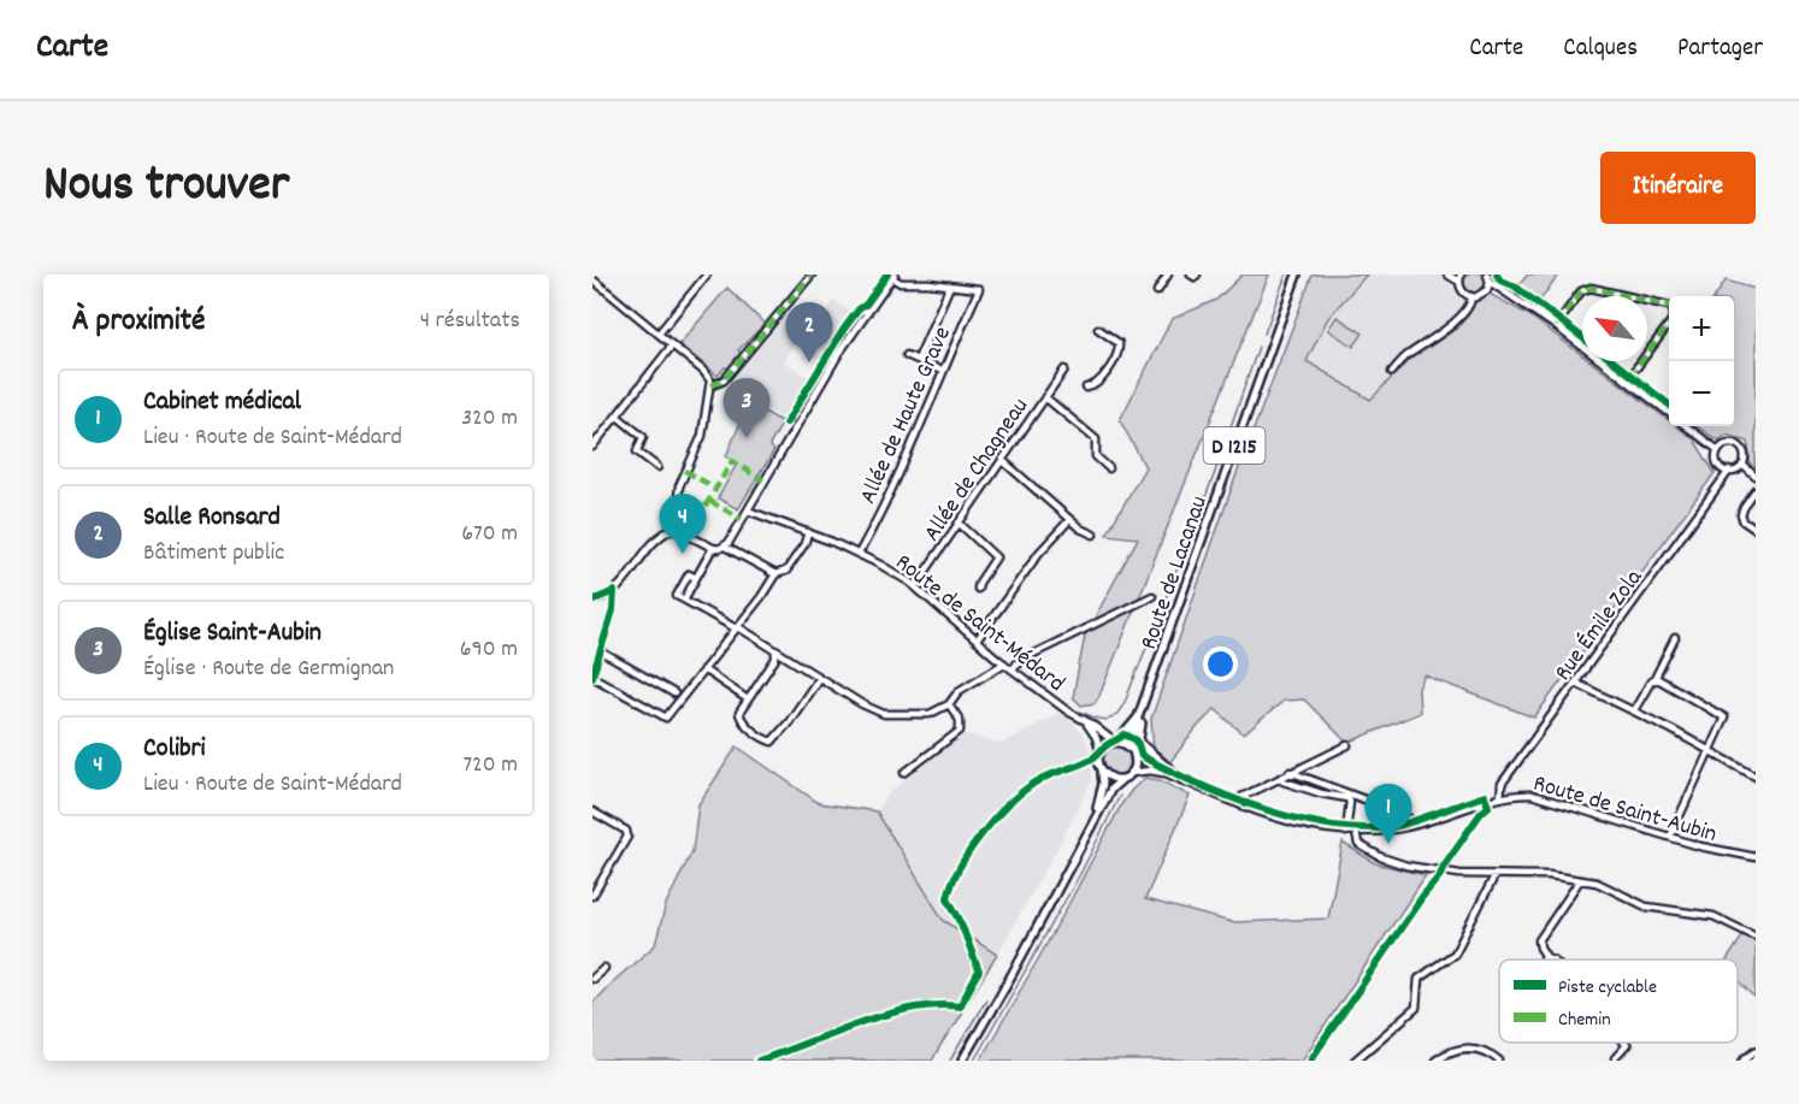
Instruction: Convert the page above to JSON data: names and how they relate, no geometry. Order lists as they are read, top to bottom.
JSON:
{
  "streets": {
    "main road": ["D 1215", "Route de Lacanau"],
    "street": [
      "Allée de Haute Grave",
      "Allée de Chagneau",
      "Route de Saint-Médard",
      "Rue Émile Zola",
      "Route de Saint-Aubin"
    ]
  },
  "crossings": [
    ["Allée de Haute Grave", "Route de Saint-Médard"],
    ["Allée de Chagneau", "Route de Saint-Médard"],
    ["Route de Lacanau", "Route de Saint-Médard"],
    ["Rue Émile Zola", "Route de Saint-Aubin"]
  ],
  "legend": ["Piste cyclable", "Chemin"],
  "north": "top left",
  "page": {
    "header": "Carte",
    "nav": ["Carte", "Calques", "Partager"],
    "title": "Nous trouver",
    "buttons": "Itinéraire",
    "heading": ["À proximité", "4 résultats"],
    "map_buttons": ["+", "−"],
    "pins": [
      "2",
      "3",
      "4",
      "1"
    ],
    "list": [
      {
        "mark": "1",
        "name": "Cabinet médical",
        "note": "Lieu · Route de Saint-Médard",
        "value": "320 m"
      },
      {
        "mark": "2",
        "name": "Salle Ronsard",
        "note": "Bâtiment public",
        "value": "670 m"
      },
      {
        "mark": "3",
        "name": "Église Saint-Aubin",
        "note": "Église · Route de Germignan",
        "value": "690 m"
      },
      {
        "mark": "4",
        "name": "Colibri",
        "note": "Lieu · Route de Saint-Médard",
        "value": "720 m"
      }
    ]
  }
}
